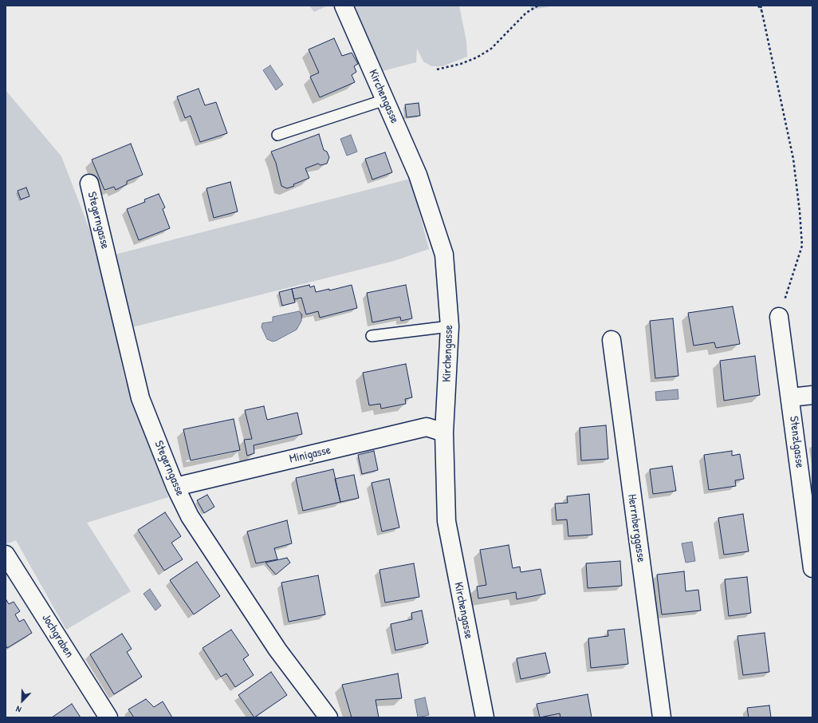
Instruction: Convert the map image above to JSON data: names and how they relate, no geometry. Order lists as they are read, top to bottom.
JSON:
{
  "streets": {
    "street": [
      "Kirchengasse",
      "Stegerngasse",
      "Stenzlgasse",
      "Minigasse",
      "Herrnberggasse",
      "Jochgraben"
    ]
  },
  "crossings": [
    ["Kirchengasse", "Minigasse"],
    ["Stegerngasse", "Minigasse"]
  ],
  "north": "bottom left"
}
